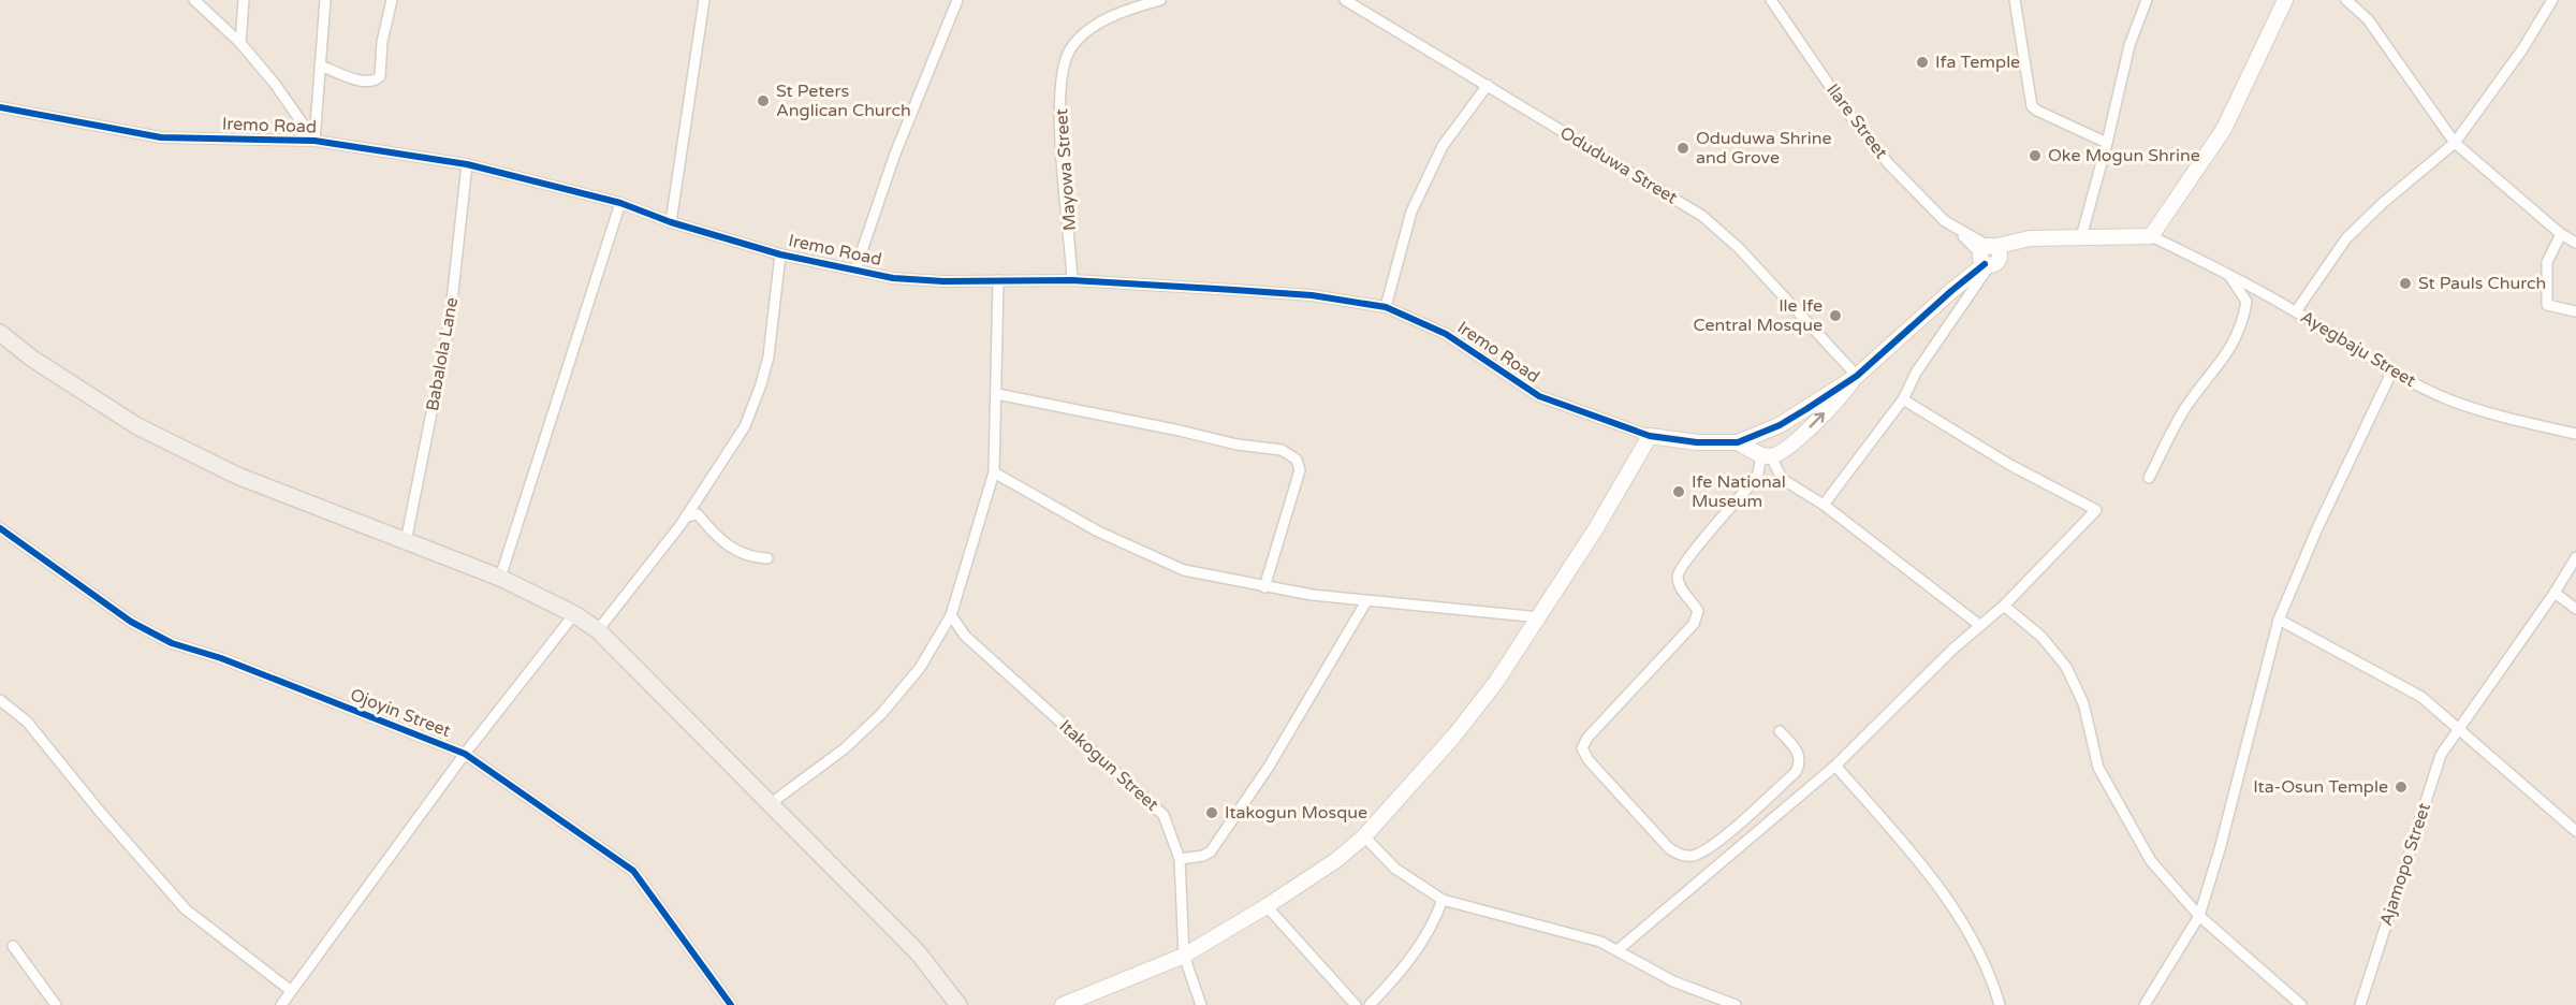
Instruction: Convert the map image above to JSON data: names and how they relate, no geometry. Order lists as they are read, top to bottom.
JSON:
{
  "streets": {
    "street": [
      "Ilare Street",
      "Iremo Road",
      "Oduduwa Street",
      "Mayowa Street",
      "Ayegbaju Street",
      "Babalola Lane",
      "Ojoyin Street",
      "Itakogun Street",
      "Ajamopo Street"
    ]
  },
  "crossings": [
    ["Iremo Road", "Mayowa Street"],
    ["Iremo Road", "Babalola Lane"]
  ],
  "places": [
    "Ifa Temple",
    "St Peters Anglican Church",
    "Oduduwa Shrine and Grove",
    "Oke Mogun Shrine",
    "St Pauls Church",
    "Ile Ife Central Mosque",
    "Ife National Museum",
    "Ita-Osun Temple",
    "Itakogun Mosque"
  ]
}
